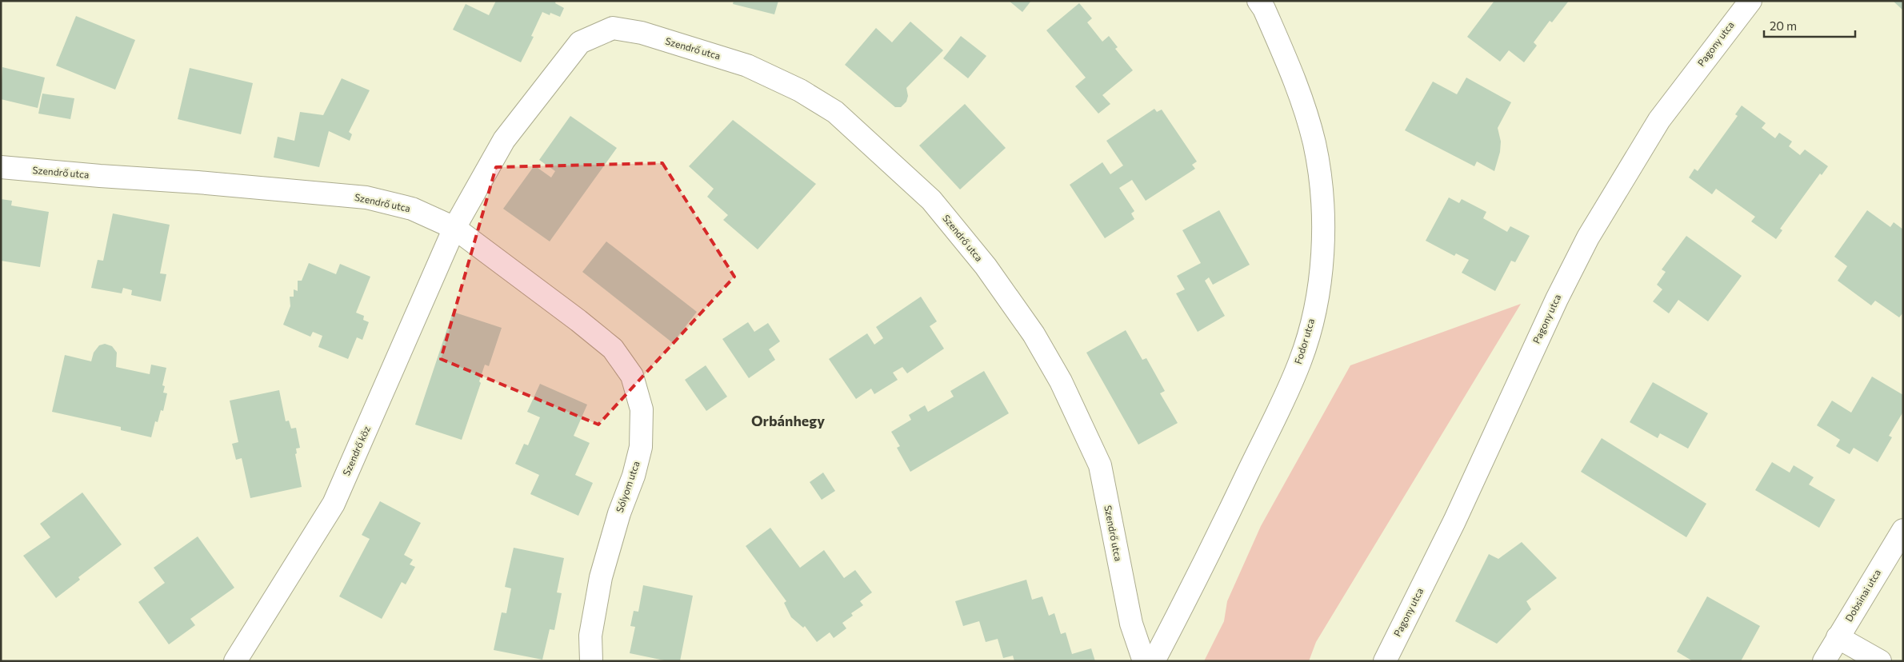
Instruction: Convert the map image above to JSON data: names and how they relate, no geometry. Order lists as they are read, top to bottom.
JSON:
{
  "streets": {
    "street": [
      "Pagony utca",
      "Szendrő utca",
      "Fodor utca",
      "Szendrő köz",
      "Sólyom utca",
      "Dobsinai utca"
    ]
  },
  "crossings": [
    ["Szendrő utca", "Szendrő köz"],
    ["Szendrő utca", "Sólyom utca"],
    ["Szendrő köz", "Sólyom utca"]
  ],
  "districts": ["Orbánhegy"],
  "scale_bar": "20 m"
}
